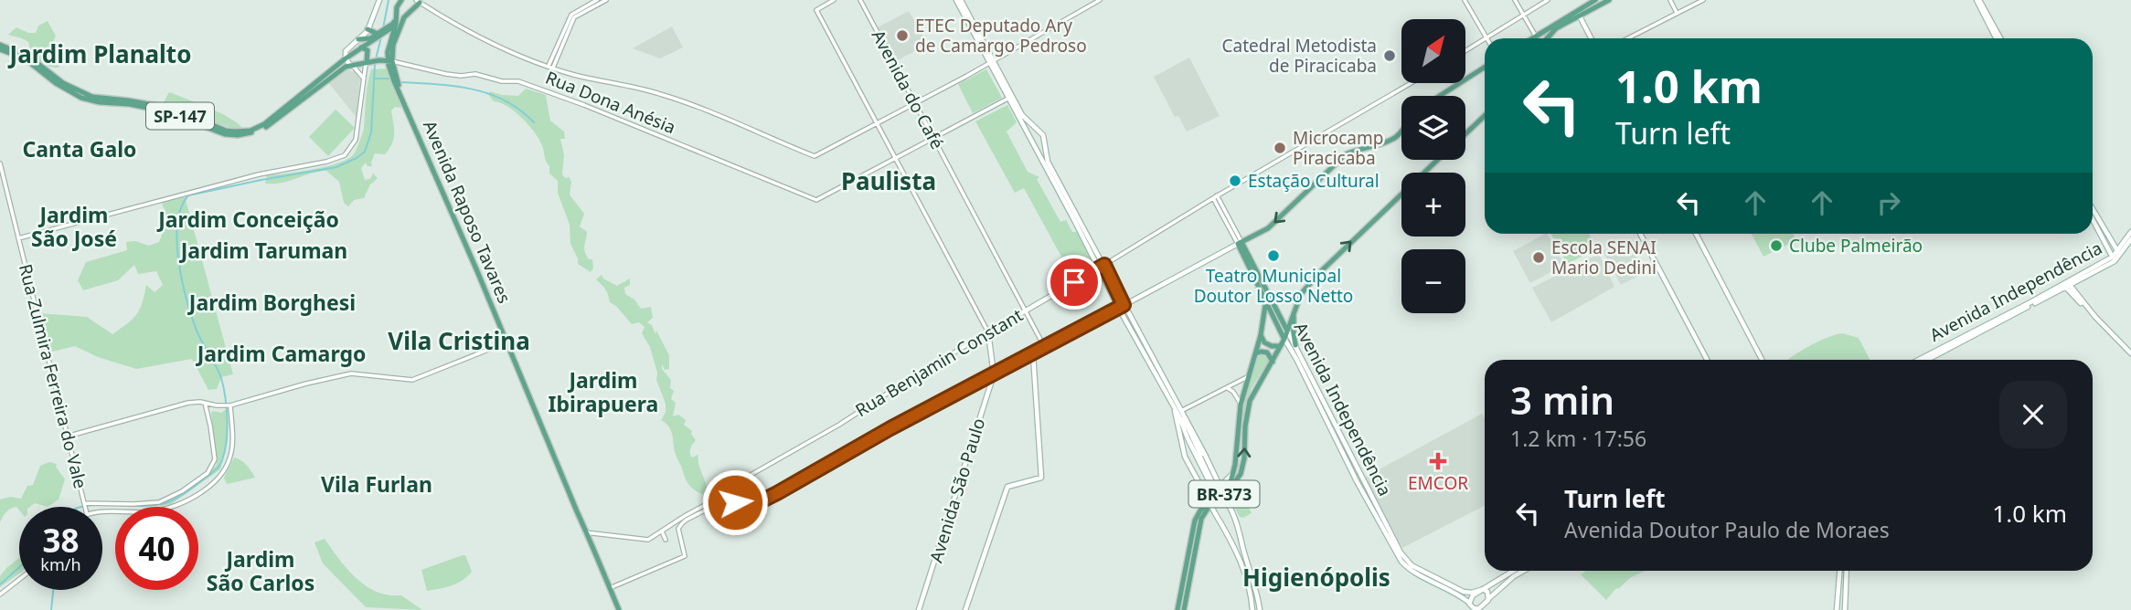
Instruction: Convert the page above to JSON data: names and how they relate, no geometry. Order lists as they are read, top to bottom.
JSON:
{
  "streets": {
    "main road": [
      "SP-147",
      "Avenida Raposo Tavares",
      "Avenida Independência",
      "Rua Benjamin Constant",
      "Avenida São Paulo",
      "BR-373"
    ],
    "street": ["Avenida do Café", "Rua Dona Anésia", "Rua Zulmira Ferreira do Vale"]
  },
  "crossings": [
    ["Avenida do Café", "Rua Benjamin Constant"],
    ["Rua Dona Anésia", "SP-147"],
    ["Rua Dona Anésia", "Avenida Raposo Tavares"],
    ["SP-147", "Avenida Raposo Tavares"],
    ["Avenida Raposo Tavares", "Rua Benjamin Constant"],
    ["Avenida Independência", "Rua Benjamin Constant"],
    ["Avenida Independência", "BR-373"],
    ["Rua Benjamin Constant", "Avenida São Paulo"]
  ],
  "districts": [
    "Jardim Planalto",
    "Canta Galo",
    "Paulista",
    "Jardim São José",
    "Jardim Conceição",
    "Jardim Taruman",
    "Jardim Borghesi",
    "Vila Cristina",
    "Jardim Camargo",
    "Jardim Ibirapuera",
    "Vila Furlan",
    "Jardim São Carlos",
    "Higienópolis"
  ],
  "places": {
    "other": [
      "ETEC Deputado Ary de Camargo Pedroso",
      "Catedral Metodista de Piracicaba",
      "Microcamp Piracicaba",
      "Estação Cultural",
      "Clube Palmeirão",
      "Teatro Municipal Doutor Losso Netto",
      "Escola SENAI Mario Dedini"
    ],
    "health": ["EMCOR"]
  },
  "north": "top right",
  "page": {
    "map_buttons": ["+", "−"],
    "turn": ["1.0 km", "Turn left"],
    "heading": ["3 min", "1.2 km · 17:56"],
    "list": [
      {
        "name": "Turn left",
        "note": "Avenida Doutor Paulo de Moraes",
        "value": "1.0 km"
      }
    ],
    "speed": "38 km/h",
    "limit": "40"
  }
}
